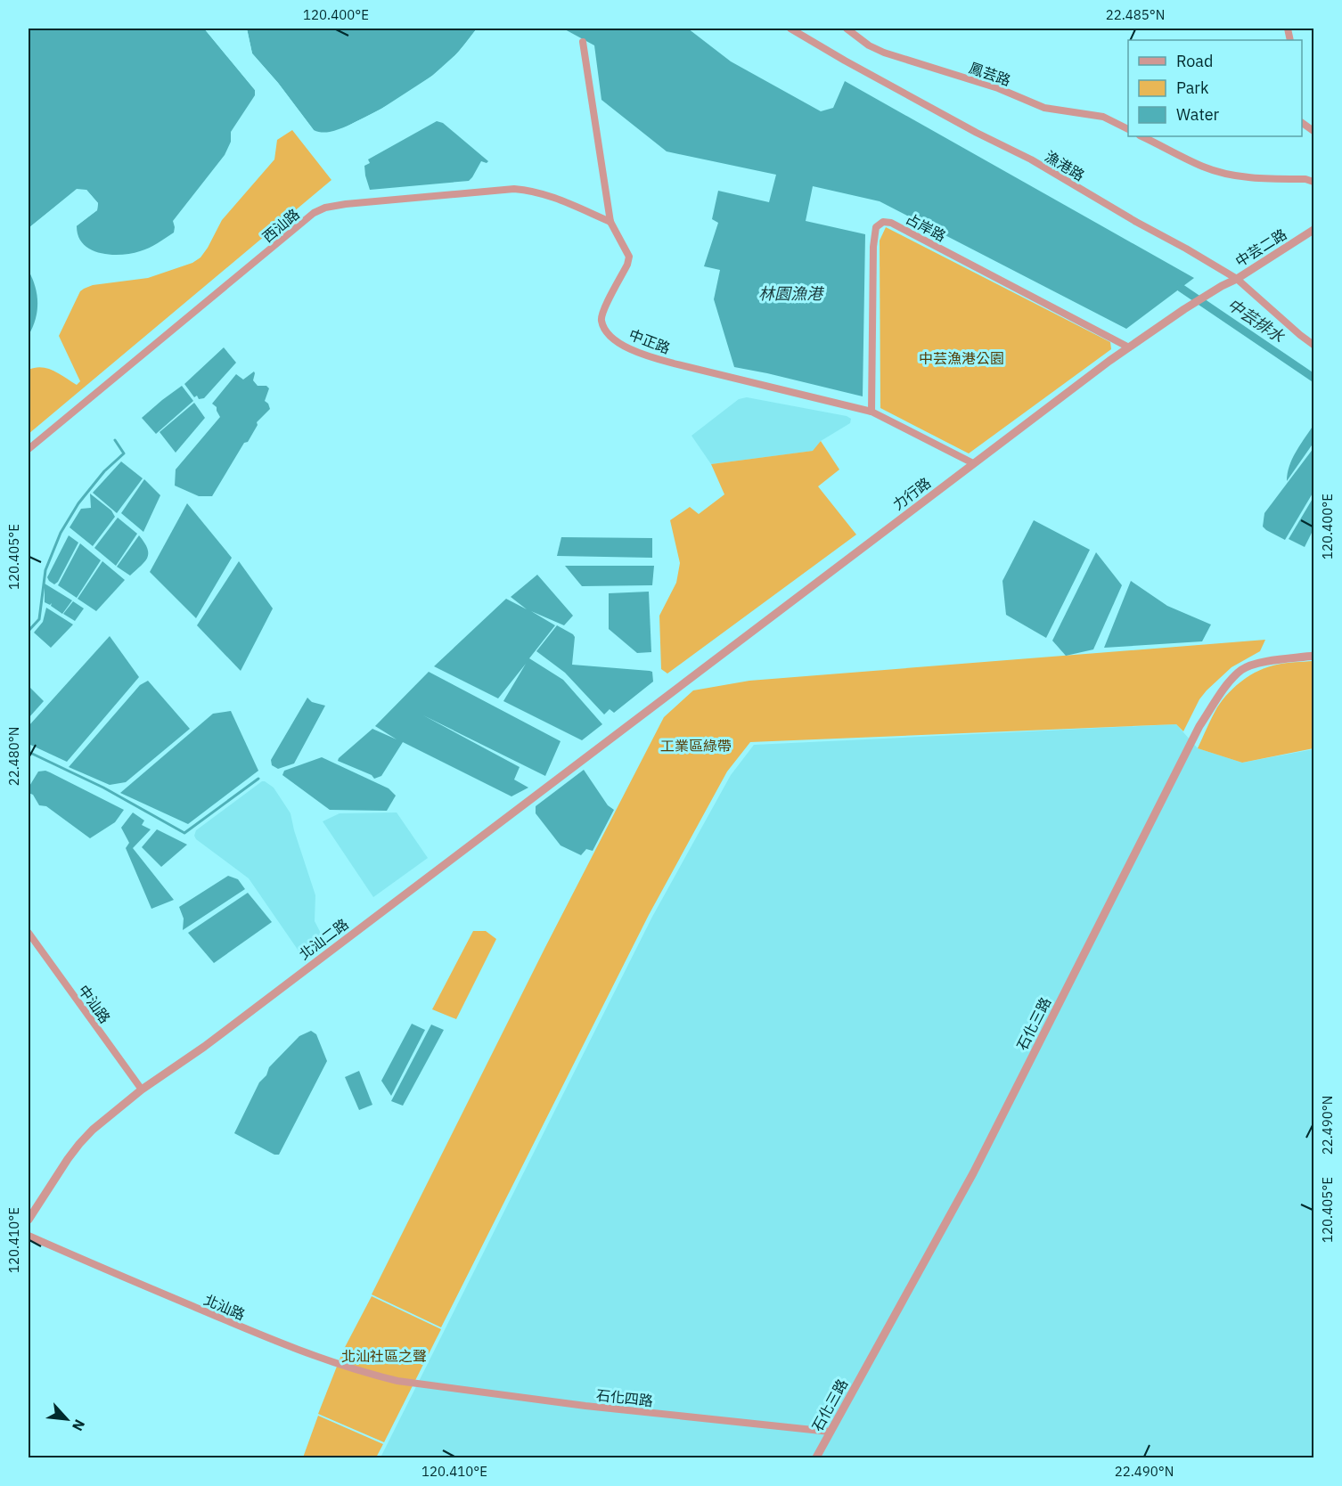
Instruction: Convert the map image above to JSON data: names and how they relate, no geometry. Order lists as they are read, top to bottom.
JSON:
{
  "streets": {
    "street": [
      "鳳芸路",
      "漁港路",
      "西汕路",
      "占岸路",
      "中芸二路",
      "中正路",
      "力行路",
      "北汕二路",
      "中汕路",
      "石化三路",
      "北汕路",
      "石化四路"
    ]
  },
  "crossings": [
    ["漁港路", "中芸二路"],
    ["西汕路", "中正路"],
    ["占岸路", "中正路"],
    ["占岸路", "力行路"],
    ["中芸二路", "力行路"],
    ["中正路", "力行路"],
    ["力行路", "北汕二路"],
    ["北汕二路", "中汕路"],
    ["石化三路", "石化四路"],
    ["北汕路", "石化四路"]
  ],
  "water": ["林園漁港", "中芸排水"],
  "parks": ["中芸漁港公園", "工業區綠帶", "北汕社區之聲"],
  "legend": ["Road", "Park", "Water"],
  "north": "bottom right",
  "coordinates": [
    "120.400°E",
    "22.485°N",
    "120.405°E",
    "22.480°N",
    "22.490°N",
    "120.410°E"
  ]
}
